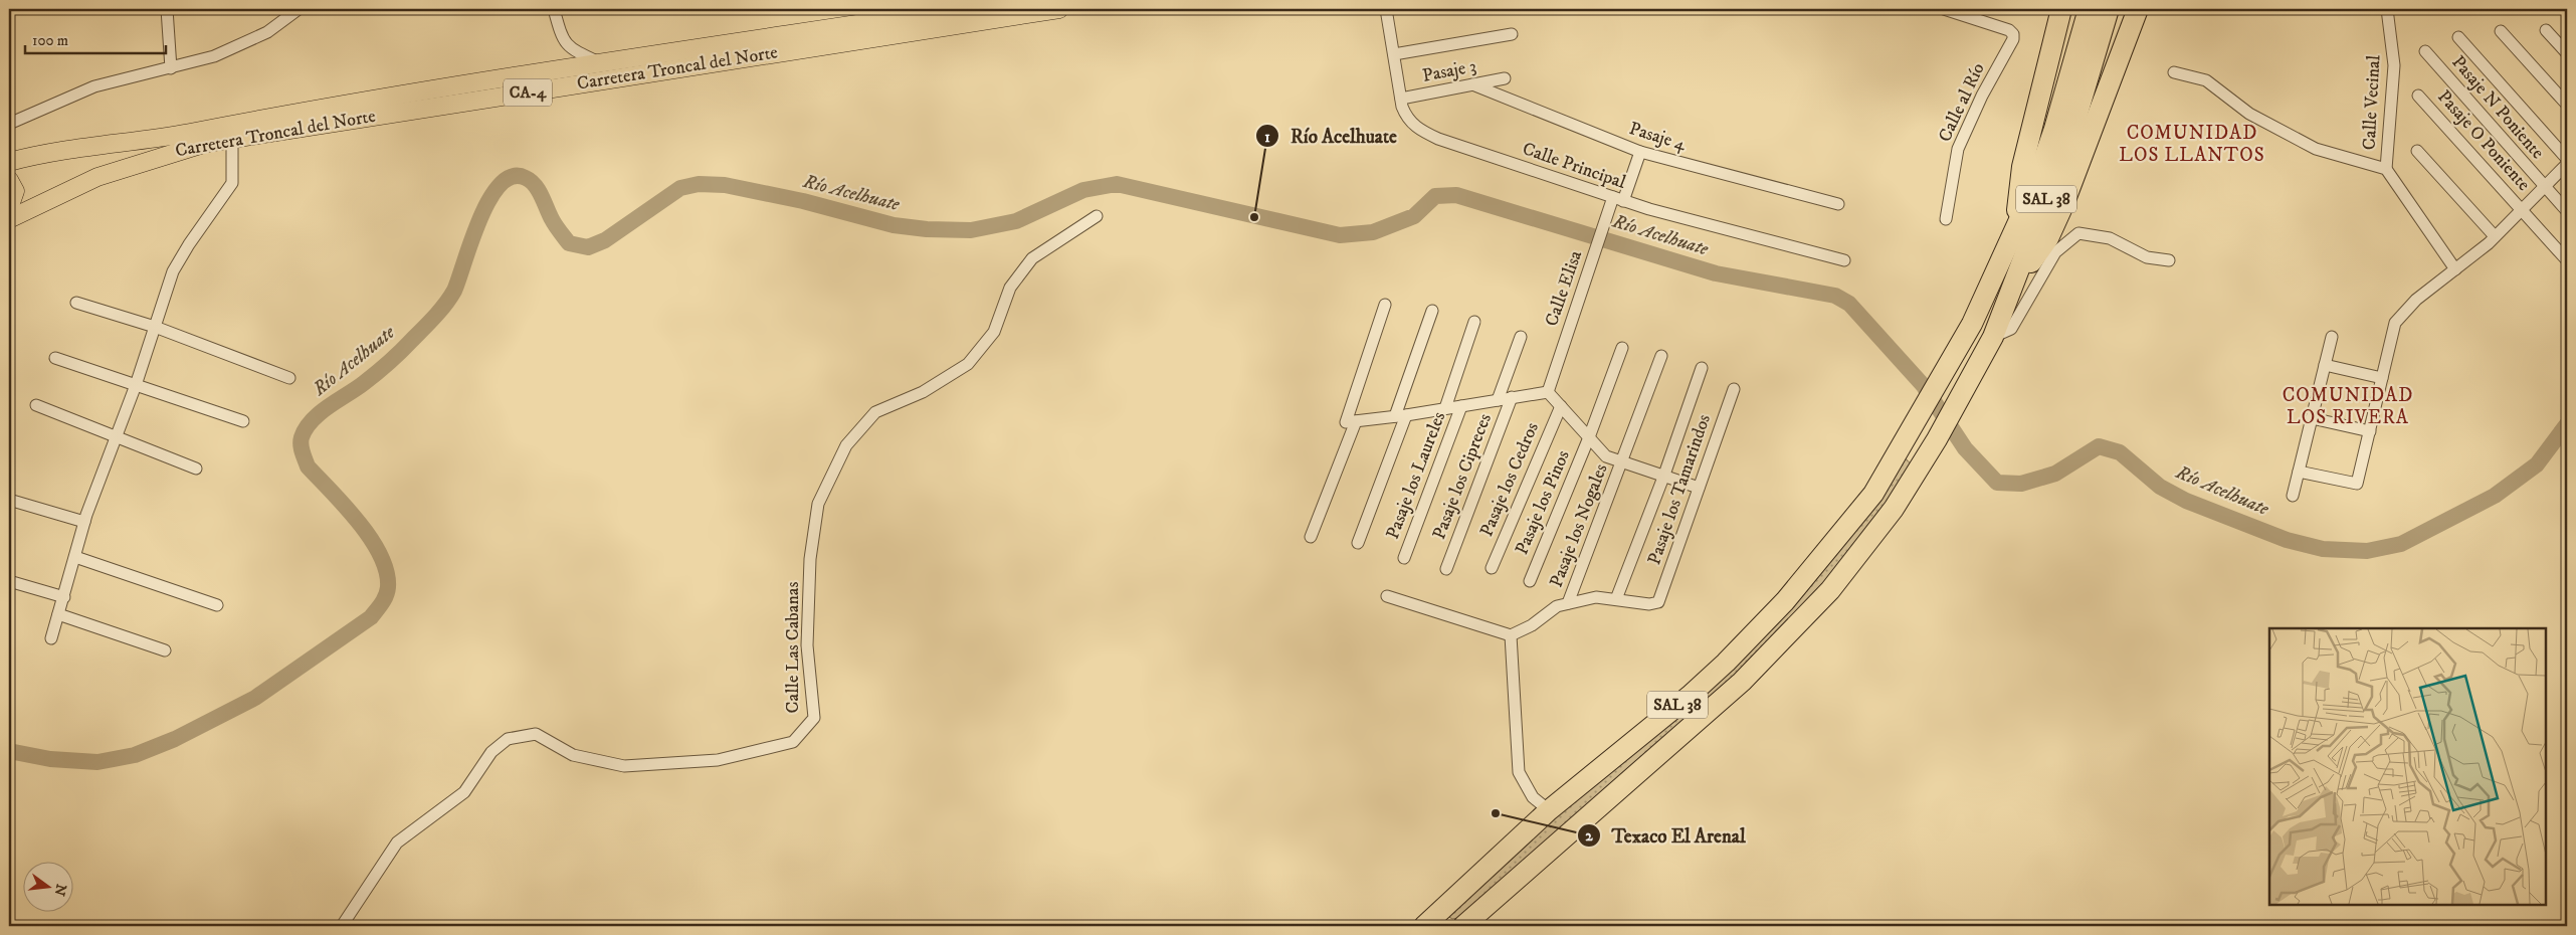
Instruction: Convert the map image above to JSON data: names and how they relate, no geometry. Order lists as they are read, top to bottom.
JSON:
{
  "streets": {
    "highway": ["SAL 38"],
    "main road": ["Carretera Troncal del Norte", "CA-4"],
    "street": [
      "Pasaje 3",
      "Calle al Río",
      "Calle Vecinal",
      "Pasaje N Poniente",
      "Pasaje 4",
      "Pasaje O Poniente",
      "Calle Principal",
      "Calle Elisa",
      "Pasaje los Laureles",
      "Pasaje los Cipreces",
      "Pasaje los Cedros",
      "Pasaje los Tamarindos",
      "Pasaje los Pinos",
      "Pasaje los Nogales",
      "Calle Las Cabanas"
    ]
  },
  "crossings": [
    ["Pasaje 3", "Pasaje 4"],
    ["Pasaje 3", "Calle Principal"],
    ["Pasaje 4", "Calle Elisa"],
    ["Calle Principal", "Calle Elisa"]
  ],
  "districts": ["COMUNIDAD LOS LLANTOS", "COMUNIDAD LOS RIVERA"],
  "water": ["Río Acelhuate"],
  "places": ["Río Acelhuate", "Texaco El Arenal"],
  "scale_bar": "100 m",
  "north": "right"
}
